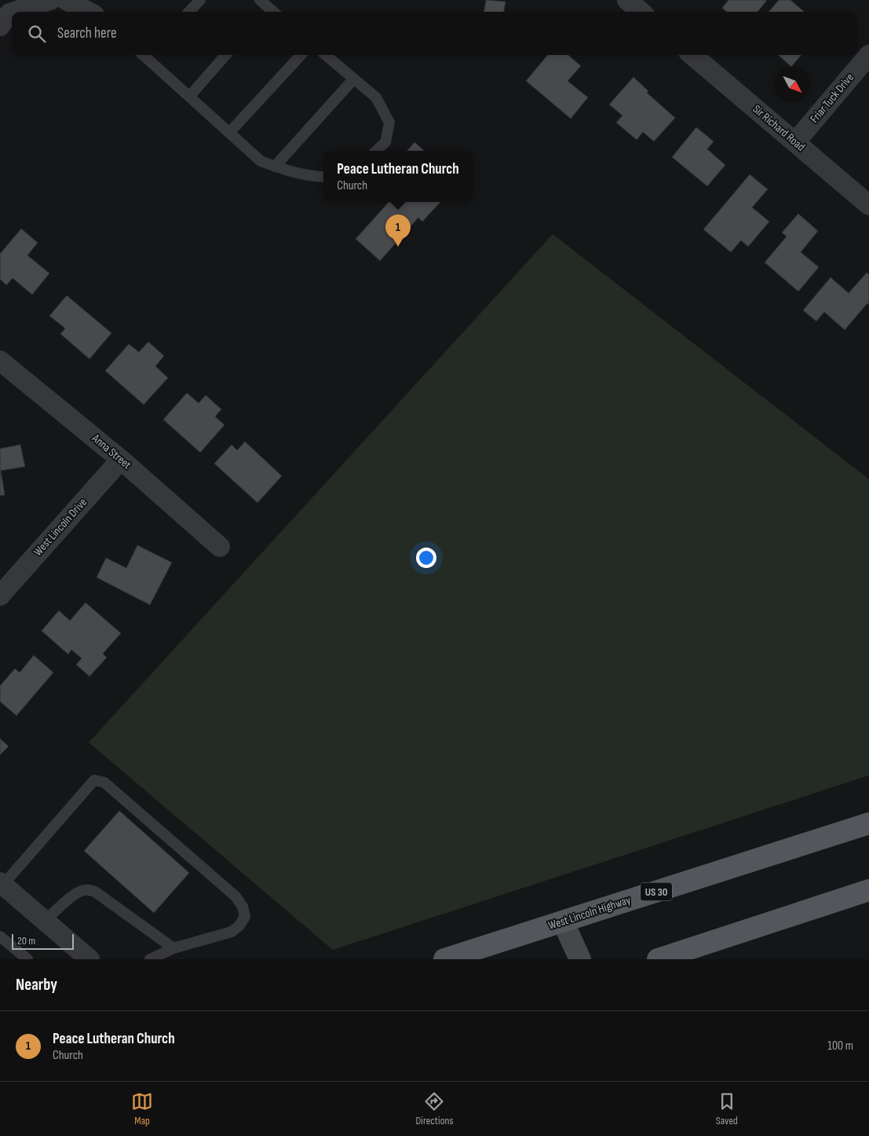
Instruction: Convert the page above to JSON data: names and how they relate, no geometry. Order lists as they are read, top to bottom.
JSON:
{
  "streets": {
    "main road": ["US 30", "West Lincoln Highway"],
    "street": [
      "Friar Tuck Drive",
      "Sir Richard Road",
      "Anna Street",
      "West Lincoln Drive"
    ]
  },
  "crossings": [
    ["Friar Tuck Drive", "Sir Richard Road"],
    ["Anna Street", "West Lincoln Drive"]
  ],
  "scale_bar": "20 m",
  "north": "bottom right",
  "page": {
    "search": "Search here",
    "popup": ["Peace Lutheran Church", "Church"],
    "pins": "1",
    "scale": "20 m",
    "heading": "Nearby",
    "list": [
      {
        "mark": "1",
        "name": "Peace Lutheran Church",
        "note": "Church",
        "value": "100 m"
      }
    ],
    "nav": ["Map", "Directions", "Saved"]
  }
}
